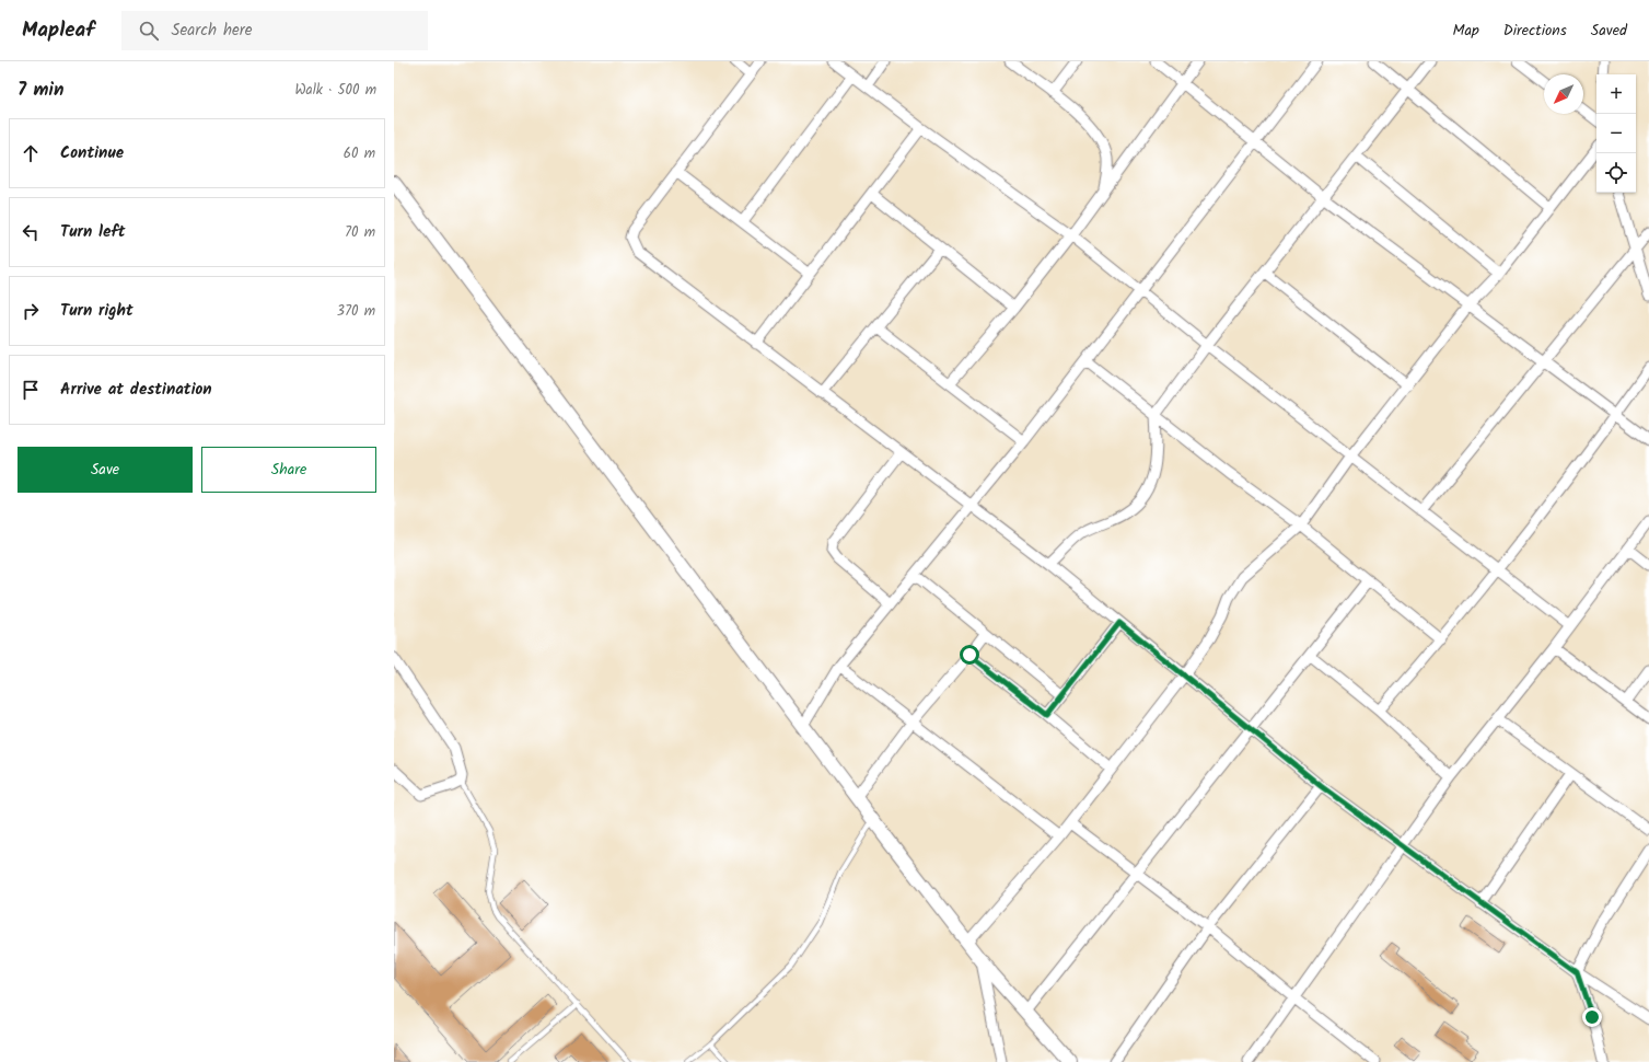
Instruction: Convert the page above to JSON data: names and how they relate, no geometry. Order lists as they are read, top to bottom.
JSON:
{
  "north": "bottom left",
  "page": {
    "header": "Mapleaf",
    "search": "Search here",
    "nav": ["Map", "Directions", "Saved"],
    "heading": ["7 min", "Walk · 500 m"],
    "map_buttons": ["+", "−"],
    "list": [
      ["Continue", "60 m"],
      ["Turn left", "70 m"],
      ["Turn right", "370 m"],
      "Arrive at destination"
    ],
    "buttons": ["Save", "Share"]
  }
}
